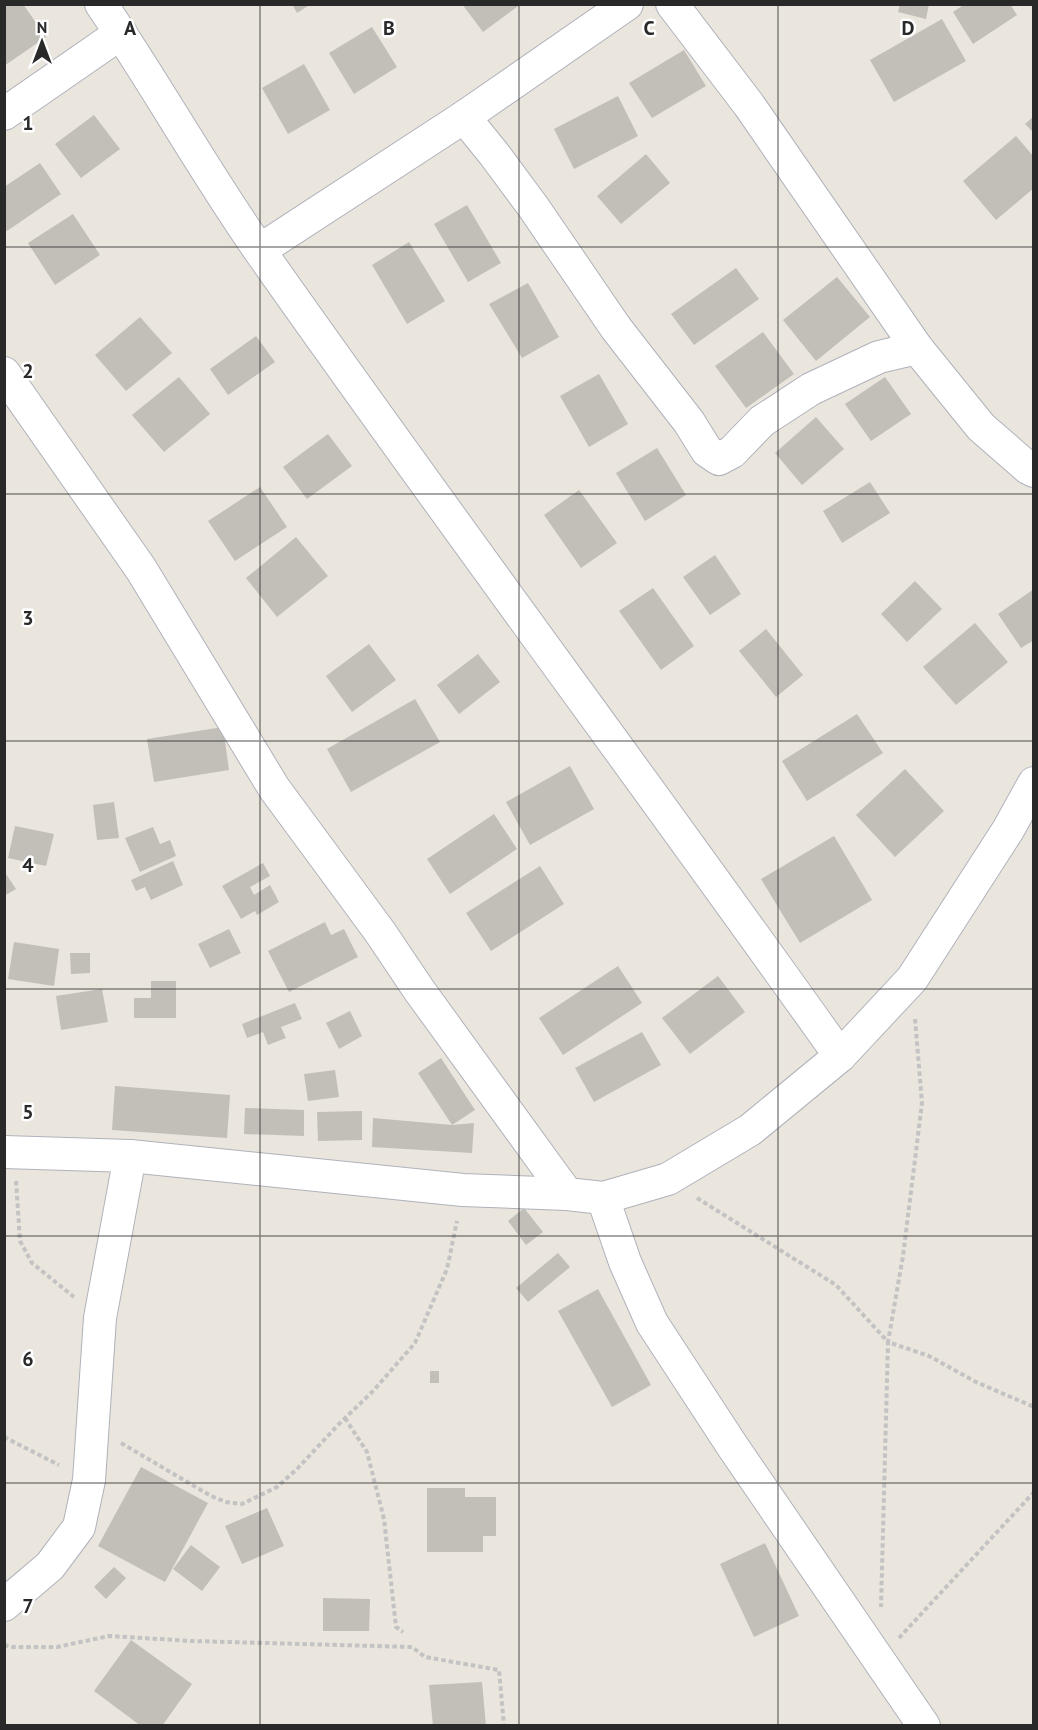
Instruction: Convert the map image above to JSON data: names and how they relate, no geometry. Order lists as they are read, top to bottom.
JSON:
{
  "north": "top",
  "grid": {
    "columns": [
      "A",
      "B",
      "C",
      "D"
    ],
    "rows": [
      "1",
      "2",
      "3",
      "4",
      "5",
      "6",
      "7"
    ]
  }
}
